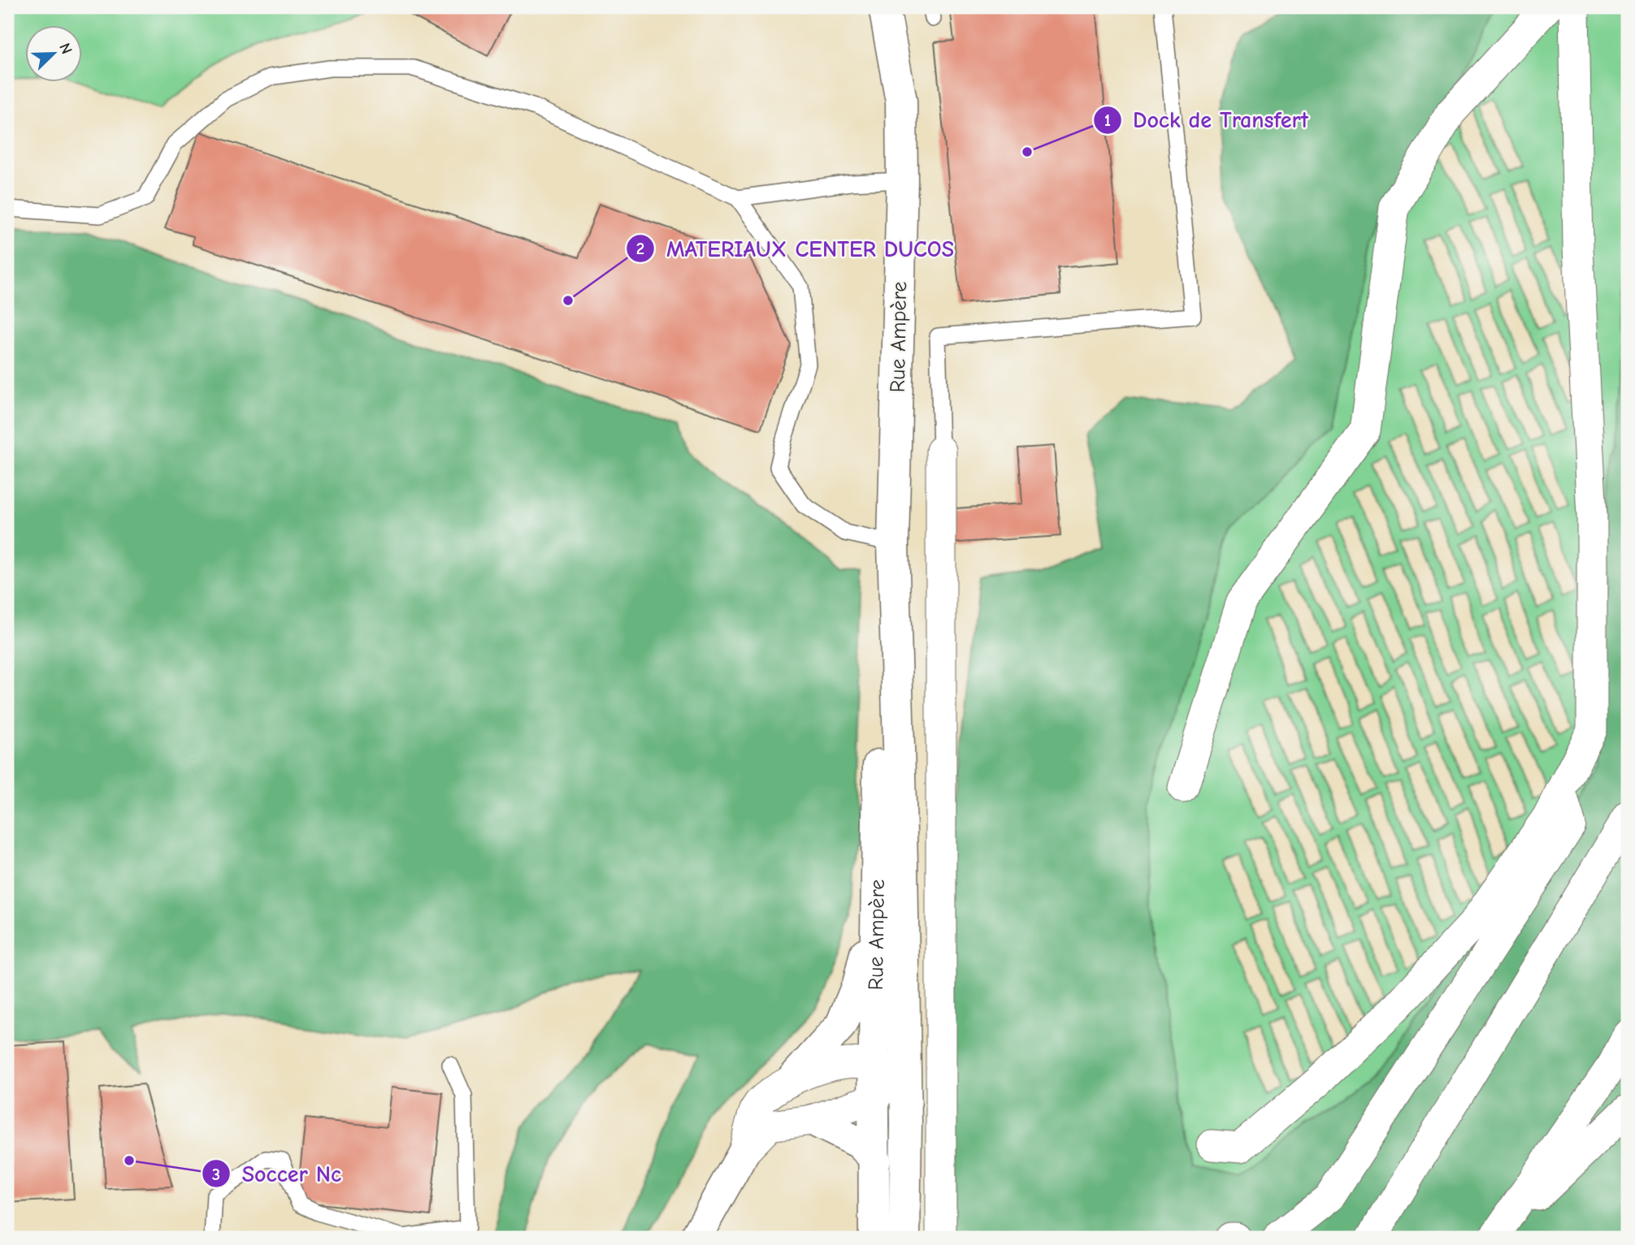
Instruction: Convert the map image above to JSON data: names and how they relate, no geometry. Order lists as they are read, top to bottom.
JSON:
{
  "streets": {
    "main road": ["Rue Ampère"]
  },
  "places": ["Dock de Transfert", "MATERIAUX CENTER DUCOS", "Soccer Nc"],
  "north": "top right"
}
